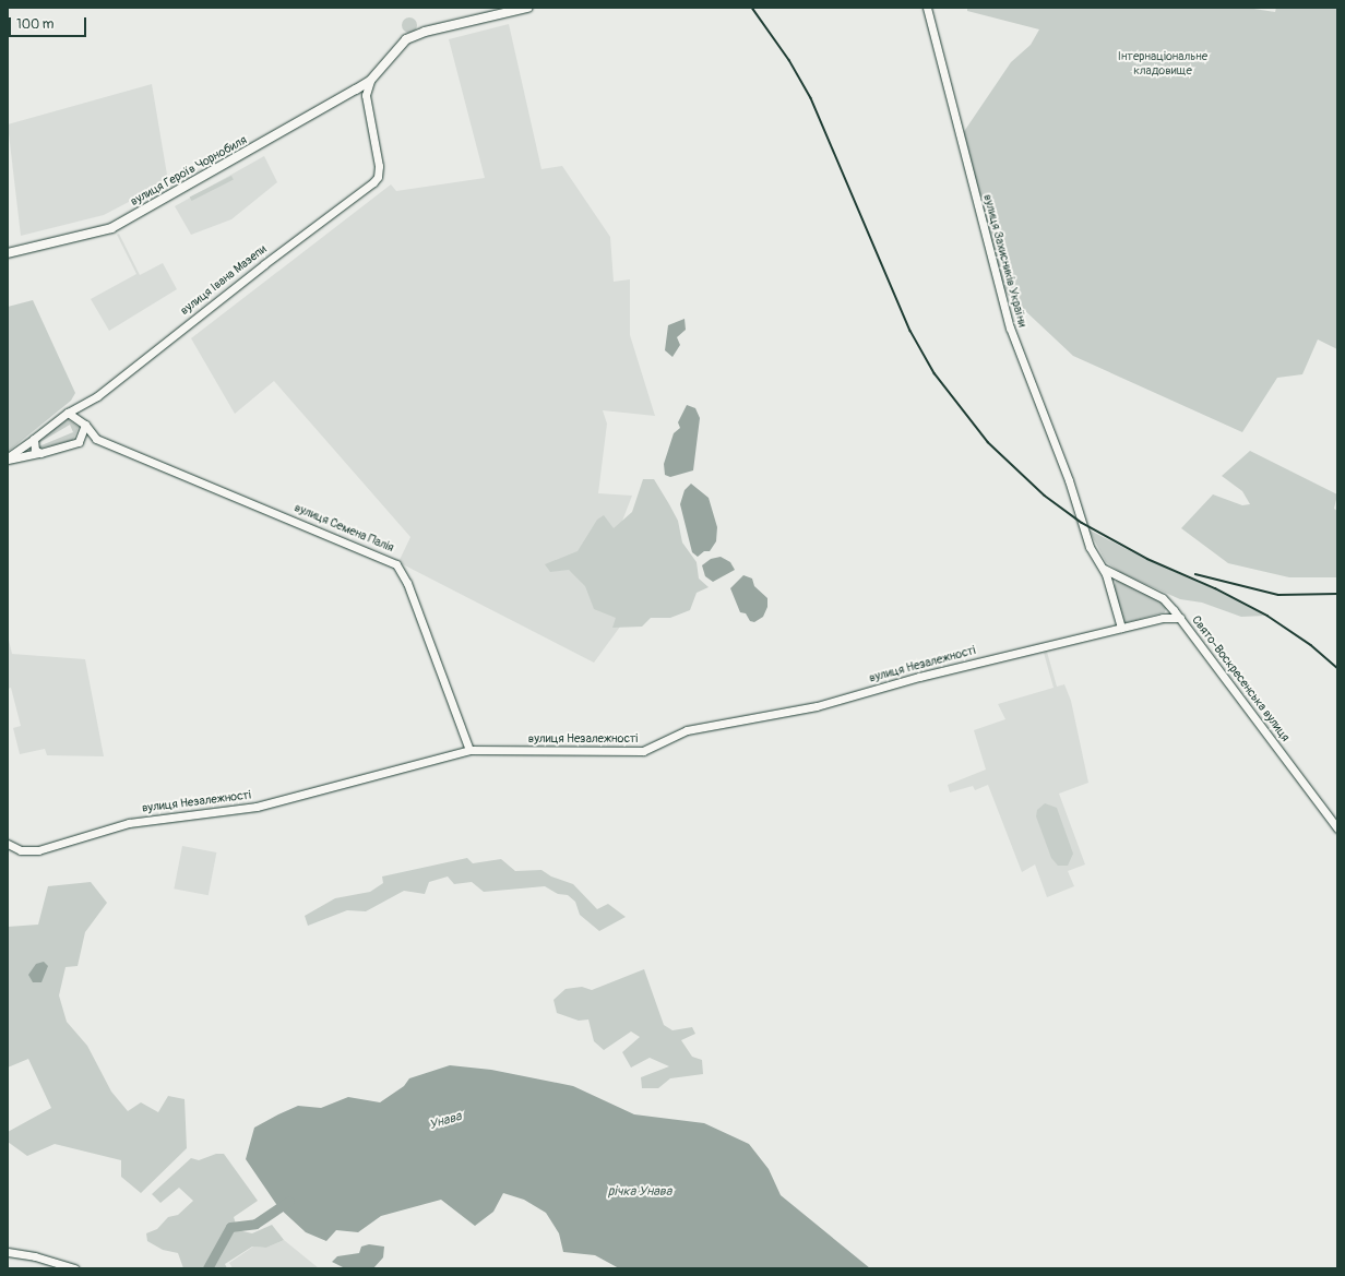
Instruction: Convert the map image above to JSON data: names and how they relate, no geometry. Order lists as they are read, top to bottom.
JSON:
{
  "streets": {
    "main road": ["вулиця Героїв Чорнобиля"],
    "street": [
      "вулиця Захисників України",
      "вулиця Івана Мазепи",
      "вулиця Семена Палія",
      "вулиця Незалежності",
      "Свято-Воскресенська вулиця"
    ]
  },
  "crossings": [
    ["вулиця Героїв Чорнобиля", "вулиця Івана Мазепи"],
    ["вулиця Захисників України", "вулиця Незалежності"],
    ["вулиця Захисників України", "Свято-Воскресенська вулиця"],
    ["вулиця Семена Палія", "вулиця Незалежності"],
    ["вулиця Незалежності", "Свято-Воскресенська вулиця"]
  ],
  "water": ["Унава", "річка Унава"],
  "parks": ["Інтернаціональне кладовище"],
  "scale_bar": "100 m"
}
